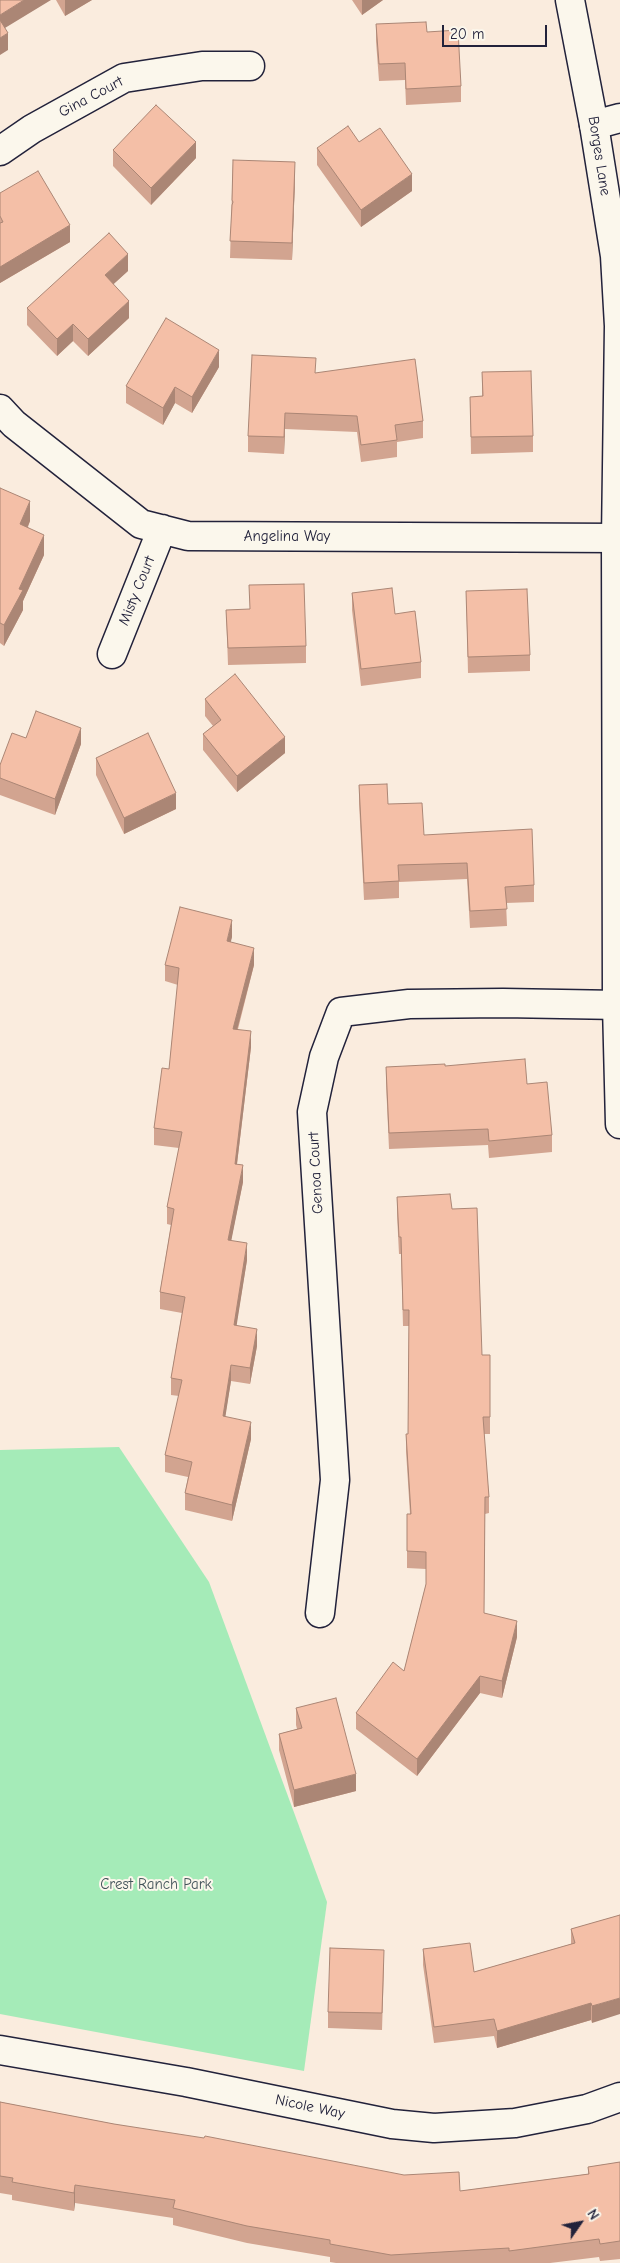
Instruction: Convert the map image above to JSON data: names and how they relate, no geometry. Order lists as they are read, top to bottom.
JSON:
{
  "streets": {
    "street": [
      "Gina Court",
      "Borges Lane",
      "Angelina Way",
      "Misty Court",
      "Genoa Court",
      "Nicole Way"
    ]
  },
  "crossings": [
    ["Borges Lane", "Angelina Way"],
    ["Borges Lane", "Genoa Court"],
    ["Angelina Way", "Misty Court"]
  ],
  "parks": ["Crest Ranch Park"],
  "scale_bar": "20 m",
  "north": "top right"
}
